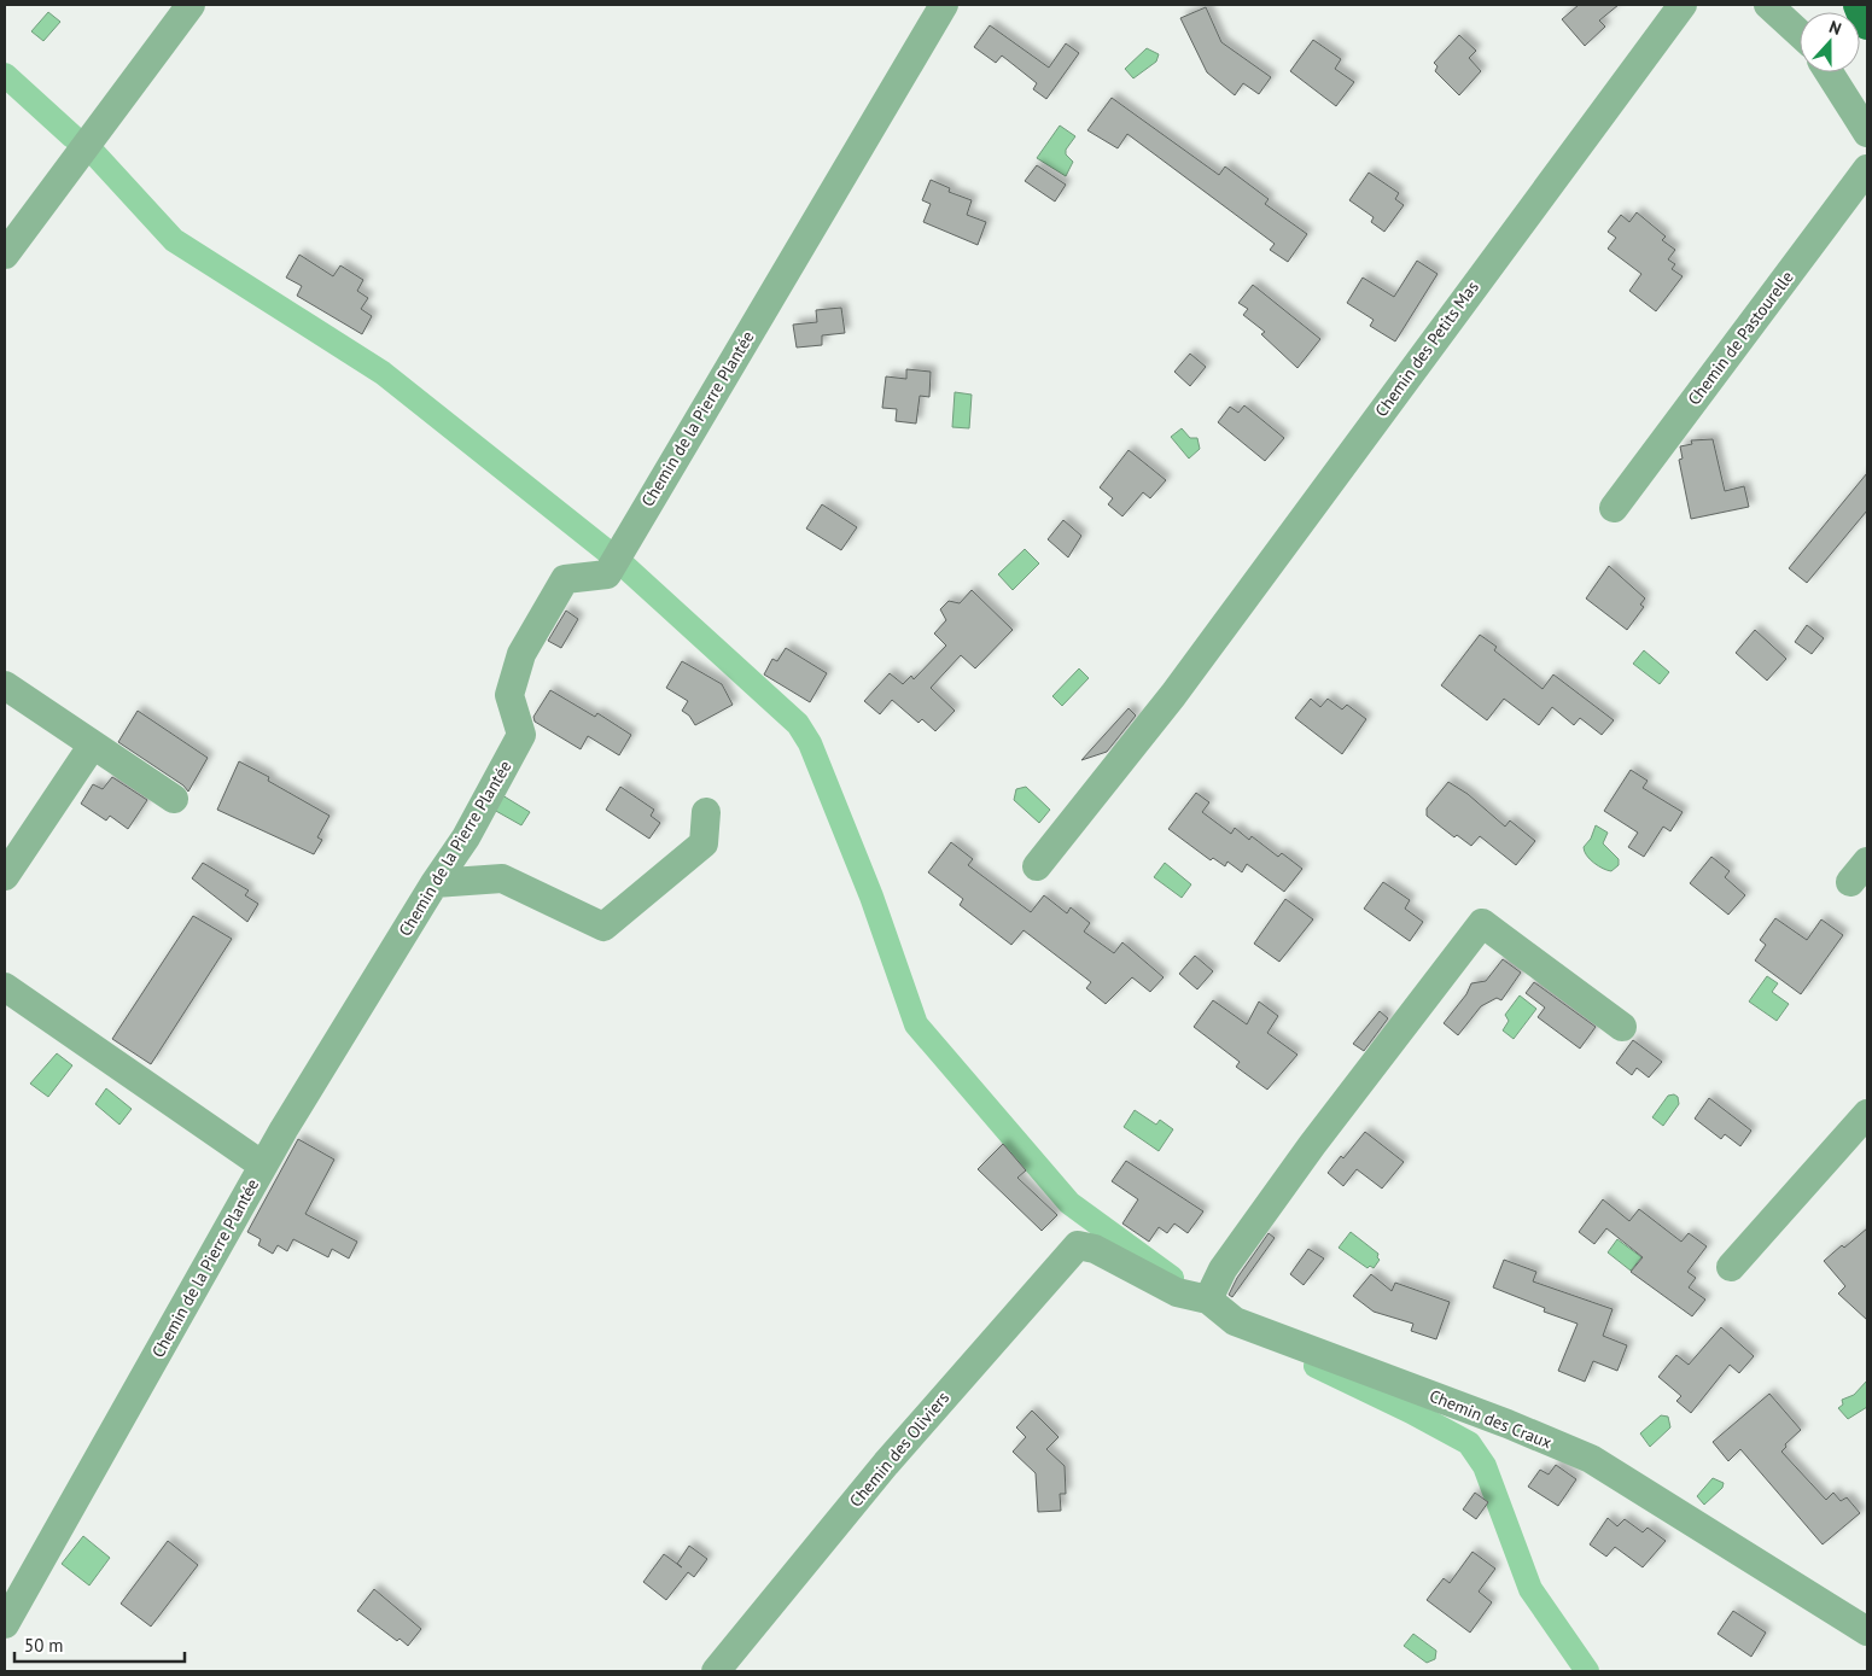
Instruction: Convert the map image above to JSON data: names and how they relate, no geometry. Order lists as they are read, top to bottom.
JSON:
{
  "streets": {
    "street": [
      "Chemin de Pastourelle",
      "Chemin des Petits Mas",
      "Chemin de la Pierre Plantée",
      "Chemin des Craux",
      "Chemin des Oliviers"
    ]
  },
  "crossings": [
    ["Chemin des Craux", "Chemin des Oliviers"]
  ],
  "scale_bar": "50 m",
  "north": "top"
}
